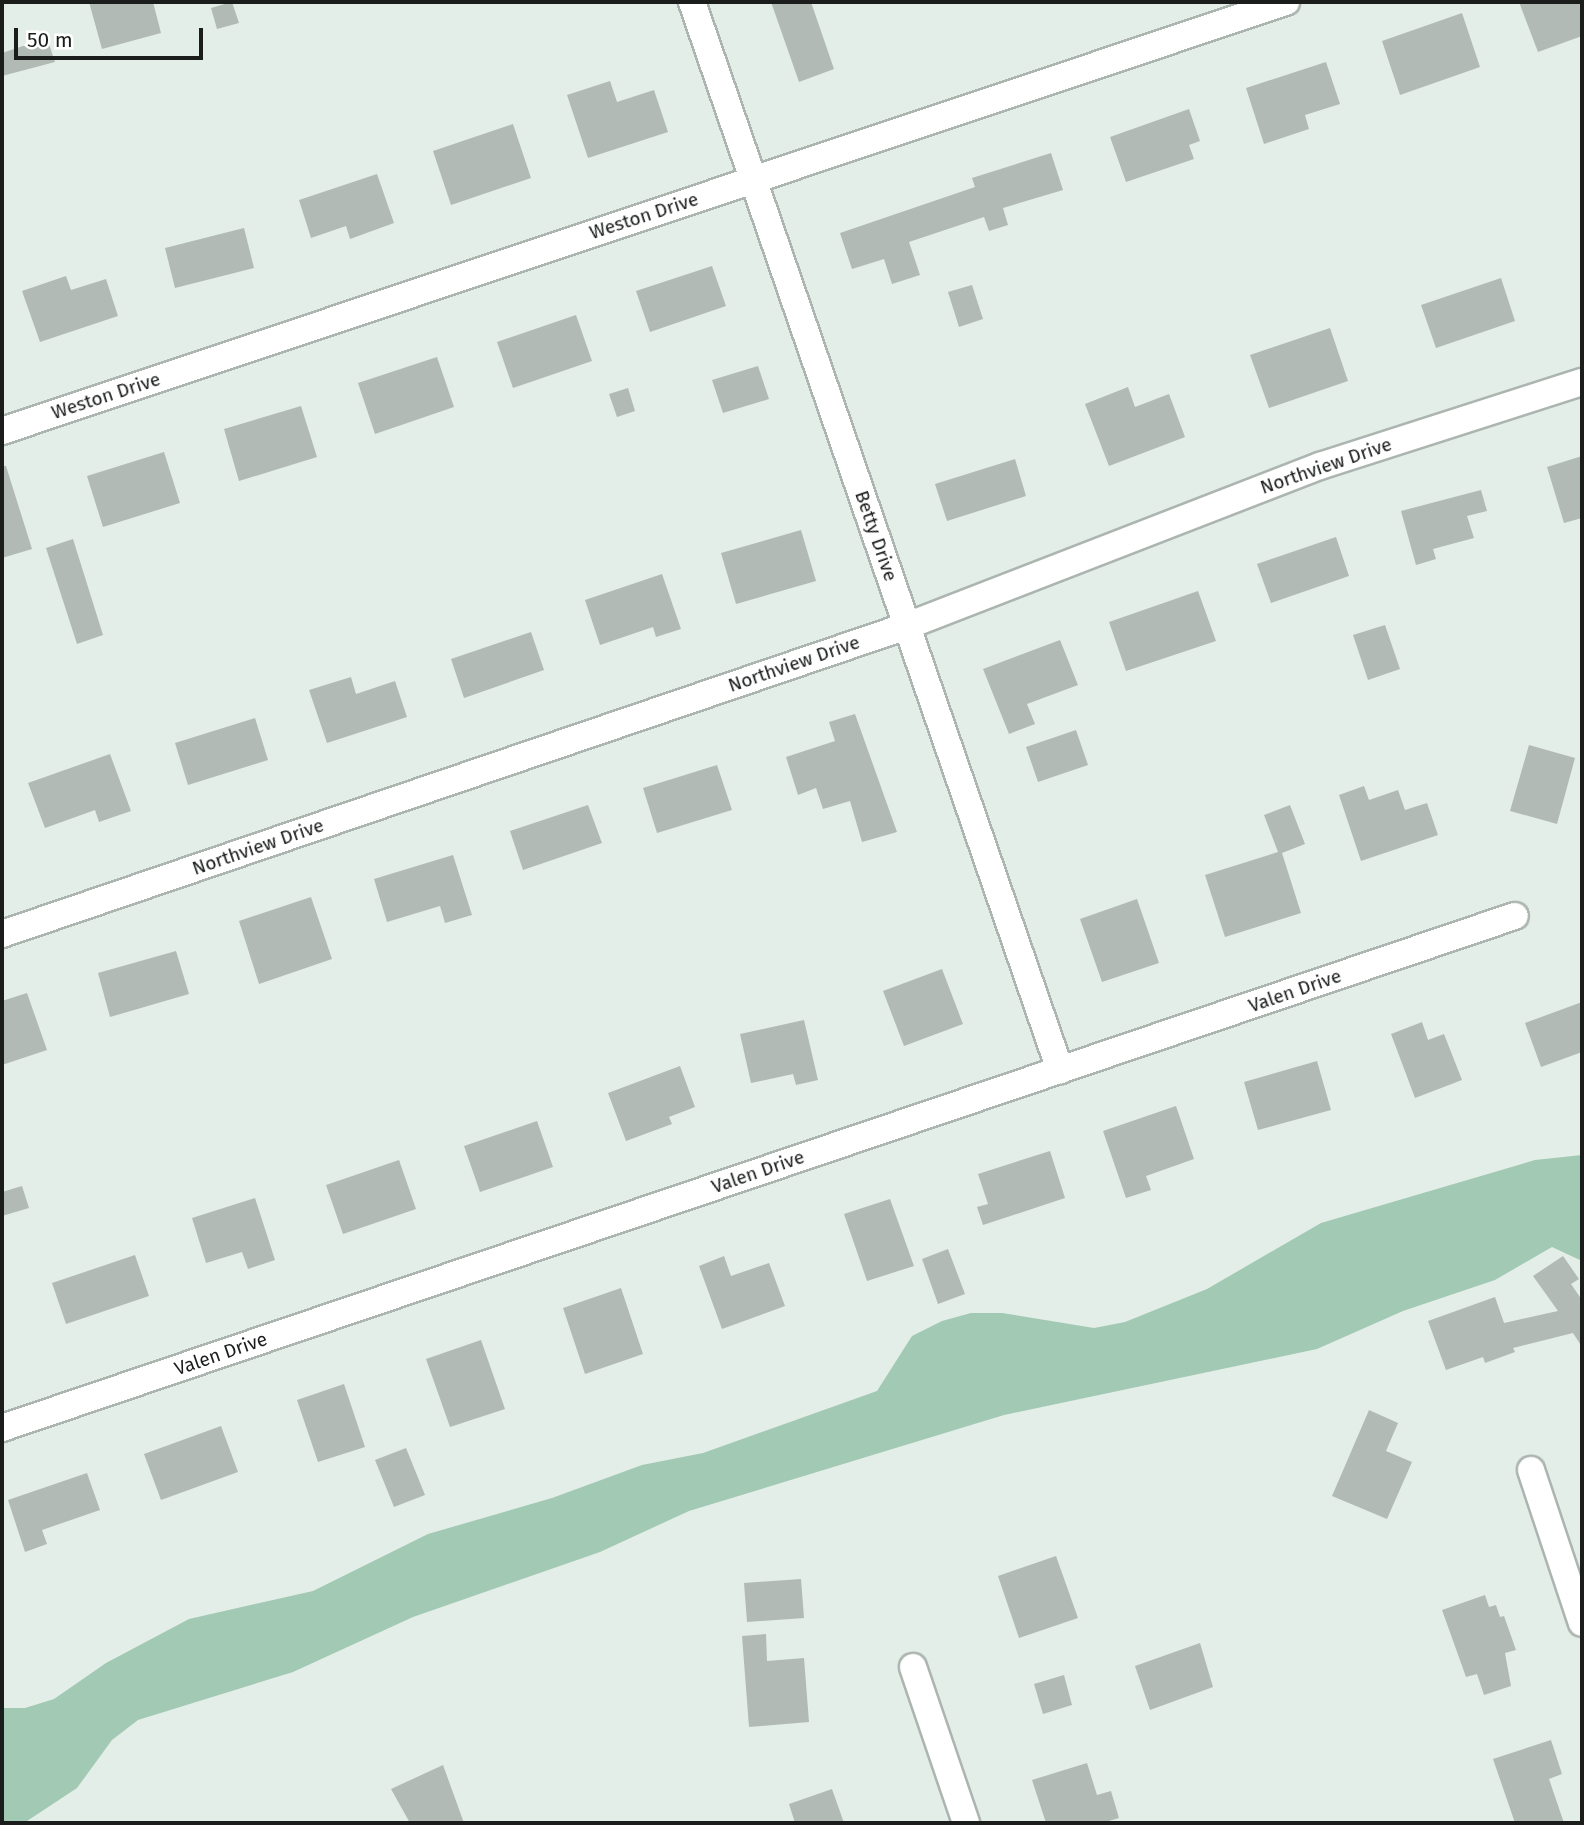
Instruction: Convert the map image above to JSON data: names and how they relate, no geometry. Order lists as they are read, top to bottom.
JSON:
{
  "streets": {
    "street": [
      "Weston Drive",
      "Northview Drive",
      "Betty Drive",
      "Valen Drive"
    ]
  },
  "crossings": [
    ["Weston Drive", "Betty Drive"],
    ["Northview Drive", "Betty Drive"],
    ["Betty Drive", "Valen Drive"]
  ],
  "scale_bar": "50 m"
}
